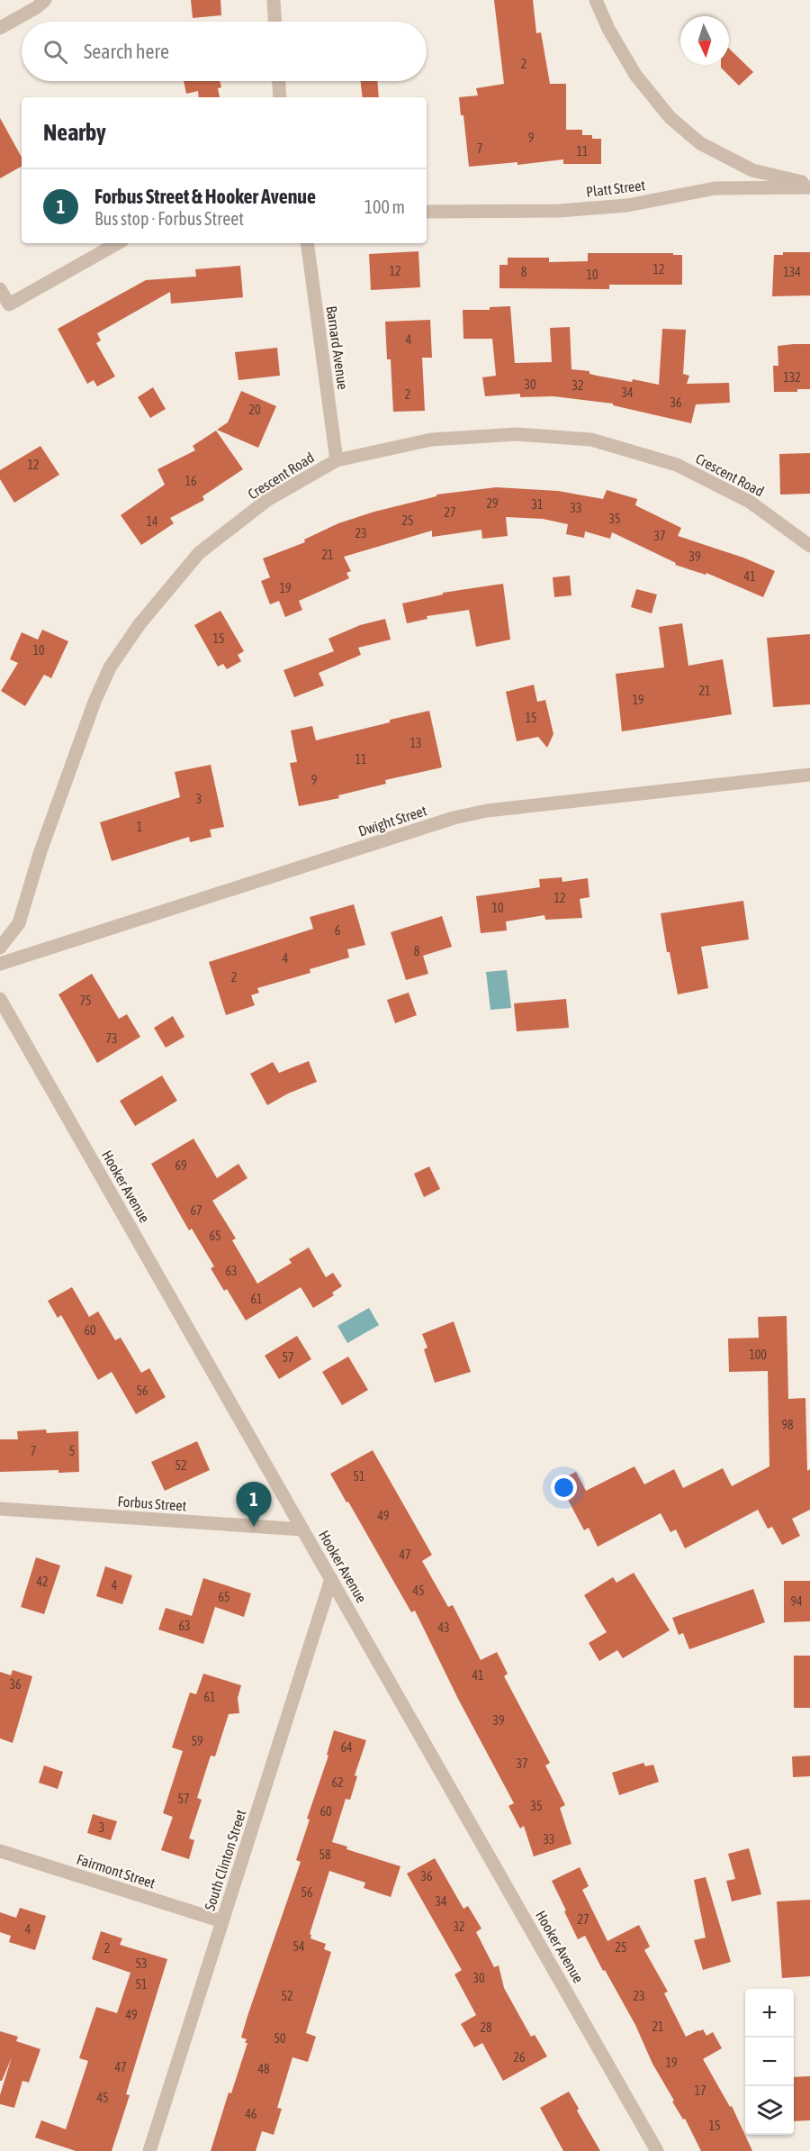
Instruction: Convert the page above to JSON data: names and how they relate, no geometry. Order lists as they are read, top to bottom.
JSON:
{
  "streets": {
    "street": [
      "Platt Street",
      "Barnard Avenue",
      "Crescent Road",
      "Dwight Street",
      "Hooker Avenue",
      "Forbus Street",
      "South Clinton Street",
      "Fairmont Street"
    ]
  },
  "crossings": [
    ["Barnard Avenue", "Crescent Road"],
    ["Hooker Avenue", "Forbus Street"],
    ["Hooker Avenue", "South Clinton Street"],
    ["South Clinton Street", "Fairmont Street"]
  ],
  "house_numbers": [
    "2",
    "9",
    "7",
    "11",
    "12",
    "12",
    "8",
    "134",
    "10",
    "4",
    "132",
    "30",
    "32",
    "34",
    "2",
    "36",
    "20",
    "12",
    "16",
    "29",
    "31",
    "33",
    "27",
    "35",
    "25",
    "14",
    "23",
    "37",
    "21",
    "39",
    "41",
    "19",
    "15",
    "10",
    "21",
    "19",
    "15",
    "13",
    "11",
    "9",
    "3",
    "1",
    "12",
    "10",
    "6",
    "8",
    "4",
    "2",
    "75",
    "73",
    "69",
    "67",
    "65",
    "63",
    "61",
    "60",
    "100",
    "57",
    "56",
    "98",
    "7",
    "5",
    "52",
    "51",
    "49",
    "47",
    "42",
    "4",
    "45",
    "65",
    "94",
    "63",
    "43",
    "41",
    "36",
    "61",
    "39",
    "59",
    "64",
    "37",
    "62",
    "57",
    "35",
    "60",
    "3",
    "33",
    "58",
    "36",
    "56",
    "34",
    "27",
    "32",
    "4",
    "54",
    "25",
    "2",
    "53",
    "30",
    "51",
    "52",
    "23",
    "49",
    "21",
    "28",
    "50",
    "26",
    "19",
    "47",
    "48",
    "17",
    "45",
    "46",
    "15"
  ],
  "north": "bottom",
  "page": {
    "search": "Search here",
    "heading": "Nearby",
    "list": [
      {
        "mark": "1",
        "name": "Forbus Street & Hooker Avenue",
        "note": "Bus stop · Forbus Street",
        "value": "100 m"
      }
    ],
    "pins": "1",
    "map_buttons": ["+", "−"]
  }
}
